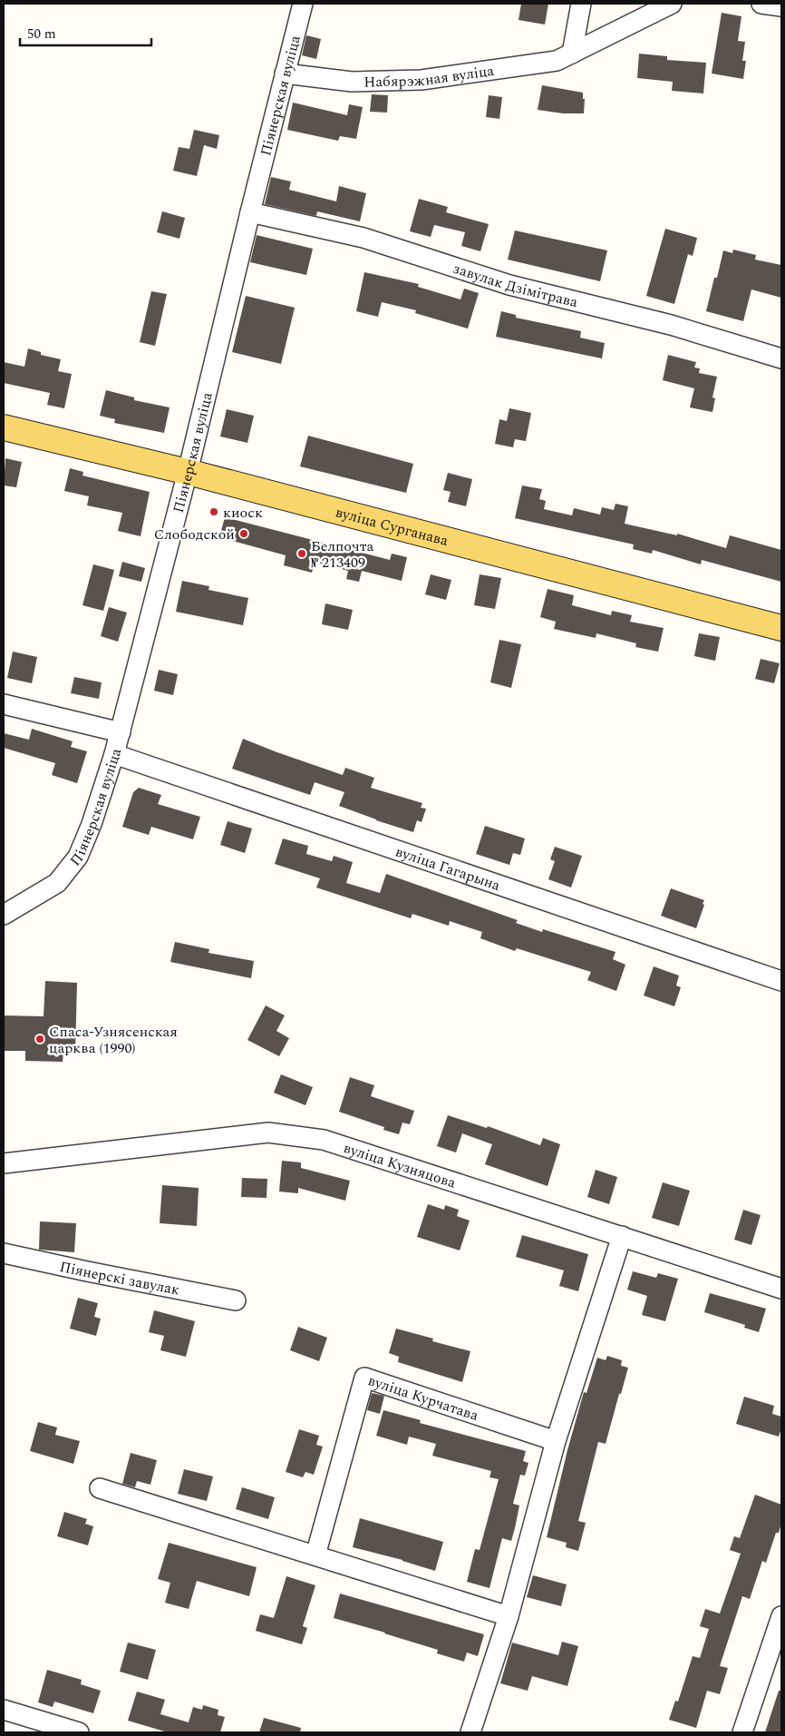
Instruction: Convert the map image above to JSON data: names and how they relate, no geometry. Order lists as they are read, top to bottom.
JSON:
{
  "streets": {
    "main road": ["вуліца Сурганава"],
    "street": [
      "Набярэжная вуліца",
      "Піянерская вуліца",
      "завулак Дзімітрава",
      "вуліца Гагарына",
      "вуліца Кузняцова",
      "Піянерскі завулак",
      "вуліца Курчатава"
    ]
  },
  "crossings": [
    ["Набярэжная вуліца", "Піянерская вуліца"],
    ["Піянерская вуліца", "завулак Дзімітрава"],
    ["Піянерская вуліца", "вуліца Сурганава"],
    ["Піянерская вуліца", "вуліца Гагарына"]
  ],
  "places": [
    "киоск",
    "Слободской",
    "Белпочта № 213409",
    "Спаса-Узнясенская царква (1990)"
  ],
  "scale_bar": "50 m"
}
